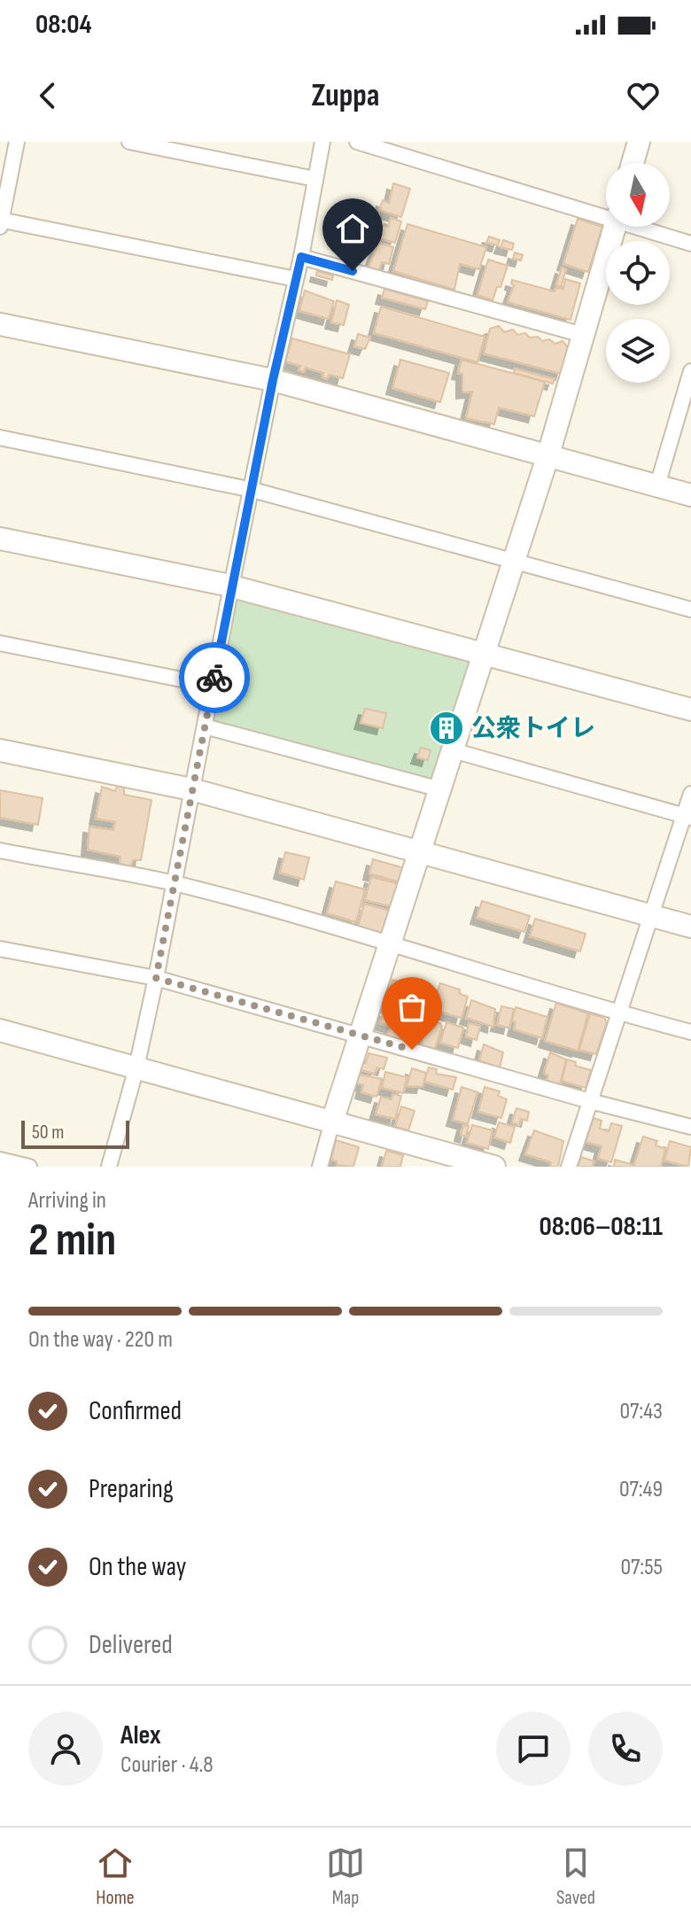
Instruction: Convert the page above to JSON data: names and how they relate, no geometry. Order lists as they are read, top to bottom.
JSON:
{
  "places": {
    "building": ["公衆トイレ"]
  },
  "scale_bar": "50 m",
  "north": "bottom",
  "page": {
    "status": "08:04",
    "header": "Zuppa",
    "scale": "50 m",
    "heading": ["2 min", "Arriving in", "08:06–08:11"],
    "panel": ["Alex", "Courier · 4.8"],
    "bar": "On the way · 220 m",
    "list": [
      ["Confirmed", "07:43"],
      ["Preparing", "07:49"],
      ["On the way", "07:55"],
      "Delivered"
    ],
    "tabs": ["Home", "Map", "Saved"]
  }
}
